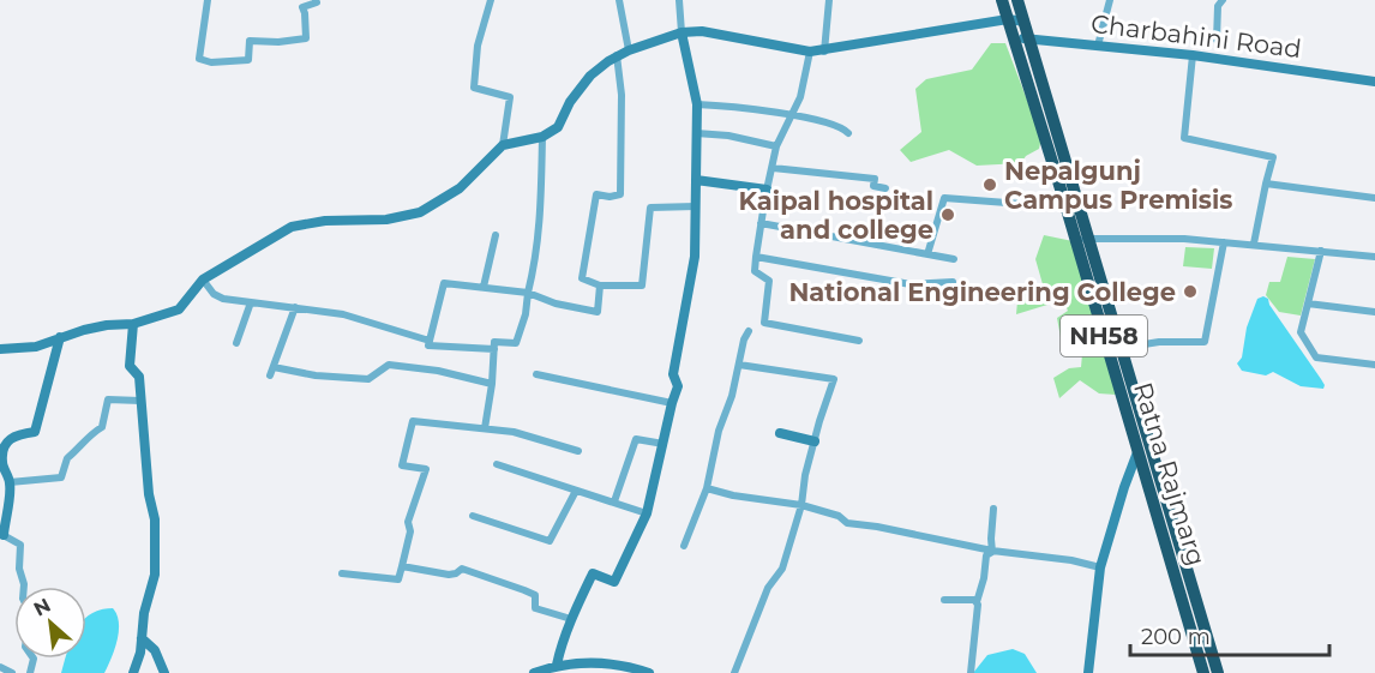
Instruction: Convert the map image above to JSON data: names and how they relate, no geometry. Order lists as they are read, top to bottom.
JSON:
{
  "streets": {
    "highway": ["NH58", "Ratna Rajmarg"],
    "street": ["Charbahini Road"]
  },
  "crossings": [
    ["Charbahini Road", "Ratna Rajmarg"]
  ],
  "places": ["Nepalgunj Campus Premisis", "Kaipal hospital and college", "National Engineering College"],
  "scale_bar": "200 m",
  "north": "top left"
}
